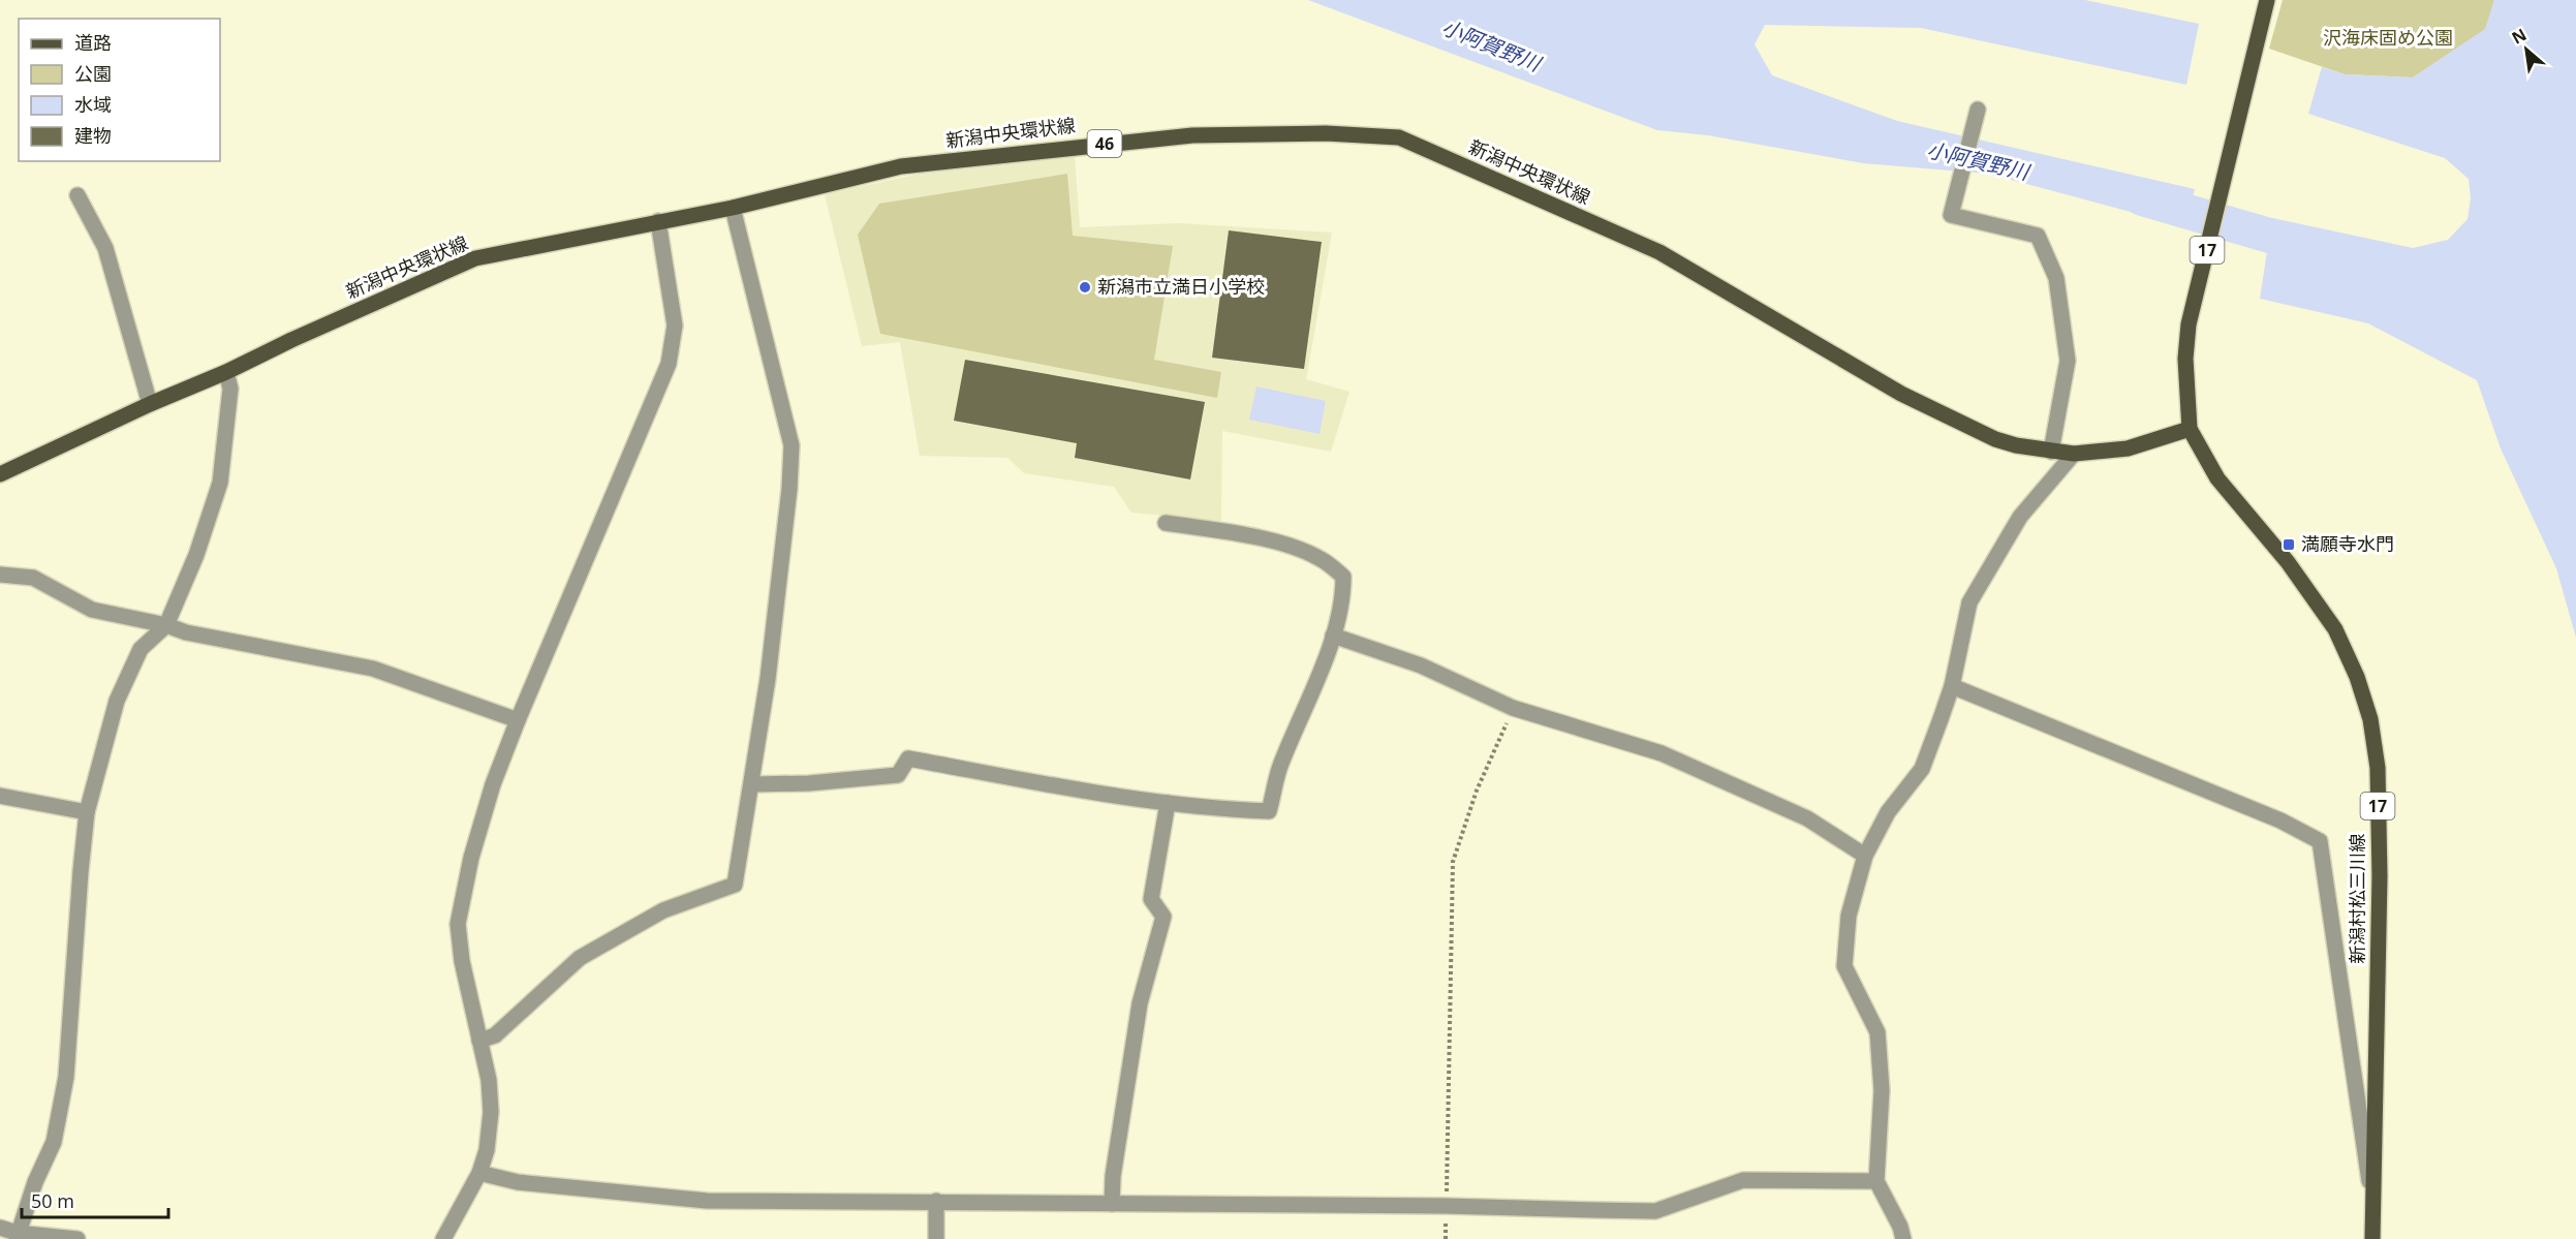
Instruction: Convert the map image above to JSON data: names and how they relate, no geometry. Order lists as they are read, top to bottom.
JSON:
{
  "streets": {
    "main road": [
      "新潟中央環状線",
      "46",
      "17",
      "新潟村松三川線"
    ]
  },
  "crossings": [
    ["新潟中央環状線", "17"],
    ["新潟中央環状線", "新潟村松三川線"],
    ["17", "新潟村松三川線"]
  ],
  "water": ["小阿賀野川"],
  "parks": ["沢海床固め公園"],
  "places": {
    "other": ["新潟市立満日小学校"],
    "transit": ["満願寺水門"]
  },
  "legend": [
    "道路",
    "公園",
    "水域",
    "建物"
  ],
  "scale_bar": "50 m",
  "north": "top left"
}
